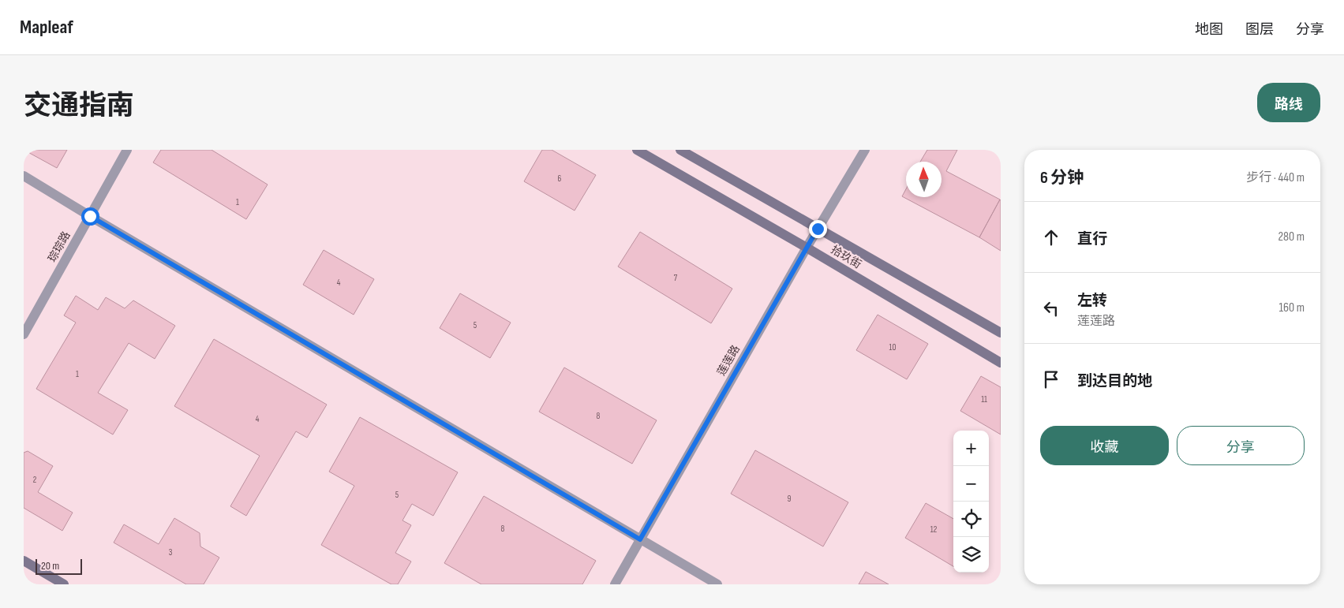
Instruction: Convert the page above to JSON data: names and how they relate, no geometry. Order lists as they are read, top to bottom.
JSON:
{
  "streets": {
    "main road": ["拾玖街"],
    "street": ["琮琮路", "莲莲路"]
  },
  "crossings": [
    ["拾玖街", "莲莲路"]
  ],
  "house_numbers": [
    "6",
    "1",
    "7",
    "4",
    "5",
    "10",
    "1",
    "11",
    "8",
    "4",
    "2",
    "5",
    "9",
    "8",
    "12",
    "3"
  ],
  "scale_bar": "20 m",
  "north": "top",
  "page": {
    "header": "Mapleaf",
    "nav": ["地图", "图层", "分享"],
    "title": "交通指南",
    "buttons": [
      "路线",
      ["收藏", "分享"]
    ],
    "heading": ["6 分钟", "步行 · 440 m"],
    "list": [
      ["直行", "280 m"],
      ["左转", "莲莲路", "160 m"],
      "到达目的地"
    ],
    "map_buttons": ["+", "−"],
    "scale": "20 m"
  }
}
